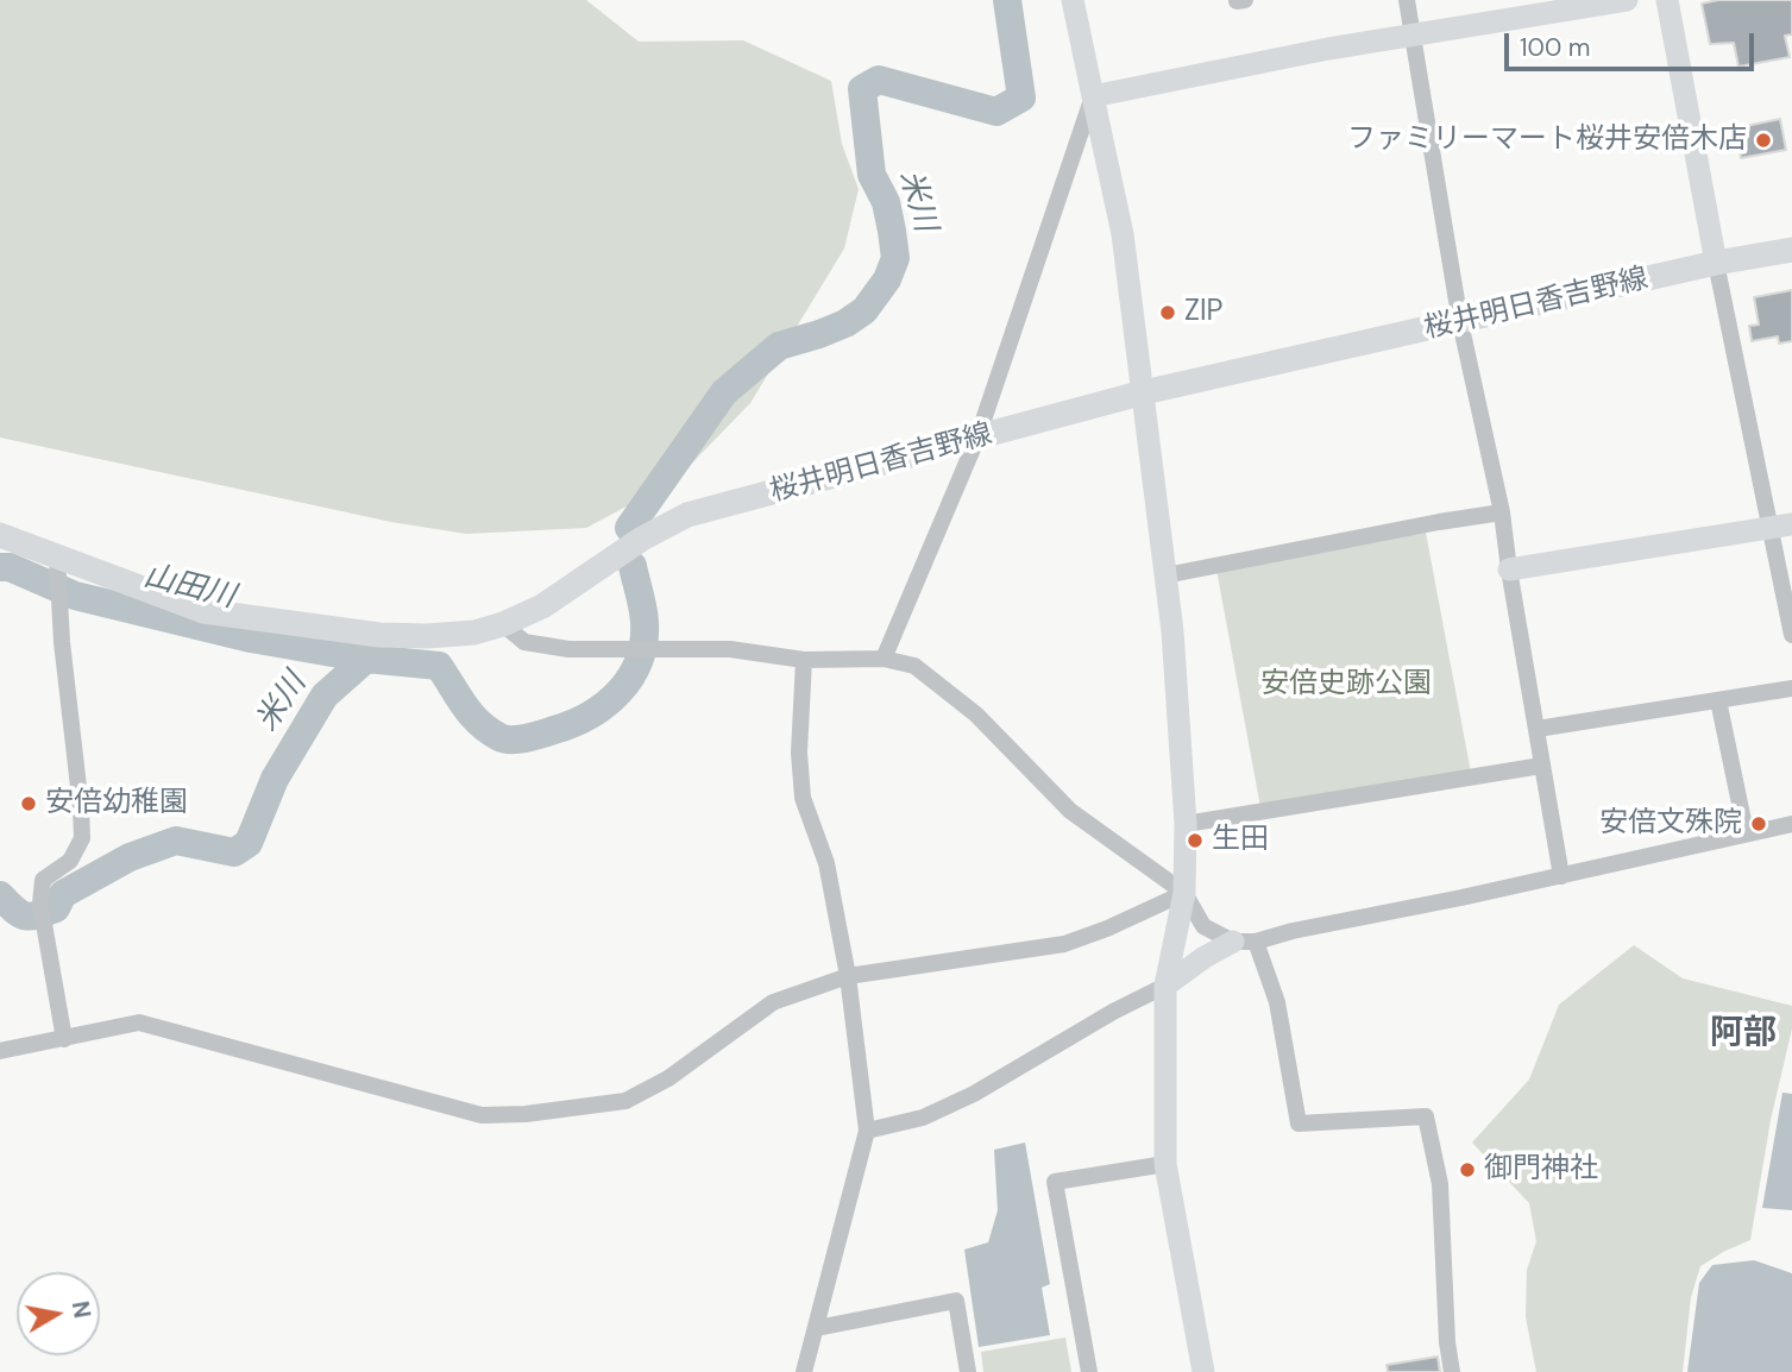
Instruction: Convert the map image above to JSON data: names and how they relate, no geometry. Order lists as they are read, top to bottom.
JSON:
{
  "streets": {
    "main road": ["桜井明日香吉野線"]
  },
  "districts": ["阿部"],
  "water": ["米川", "山田川"],
  "parks": ["安倍史跡公園"],
  "places": [
    "ファミリーマート桜井安倍木店",
    "ZIP",
    "安倍幼稚園",
    "安倍文殊院",
    "生田",
    "御門神社"
  ],
  "scale_bar": "100 m",
  "north": "right"
}
